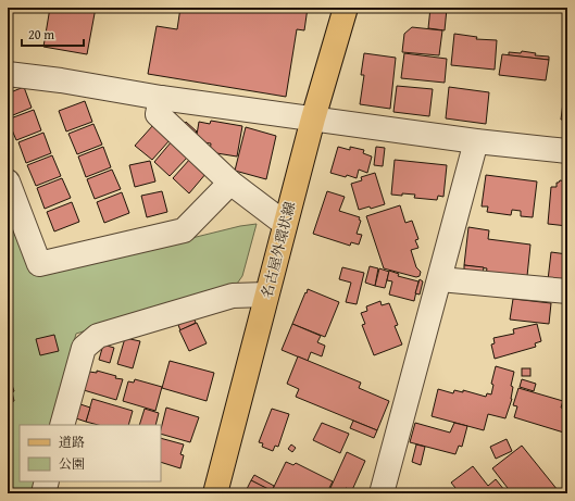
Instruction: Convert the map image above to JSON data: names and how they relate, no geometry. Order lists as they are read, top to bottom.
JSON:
{
  "streets": {
    "main road": ["名古屋外環状線"]
  },
  "legend": ["道路", "公園"],
  "scale_bar": "20 m"
}
